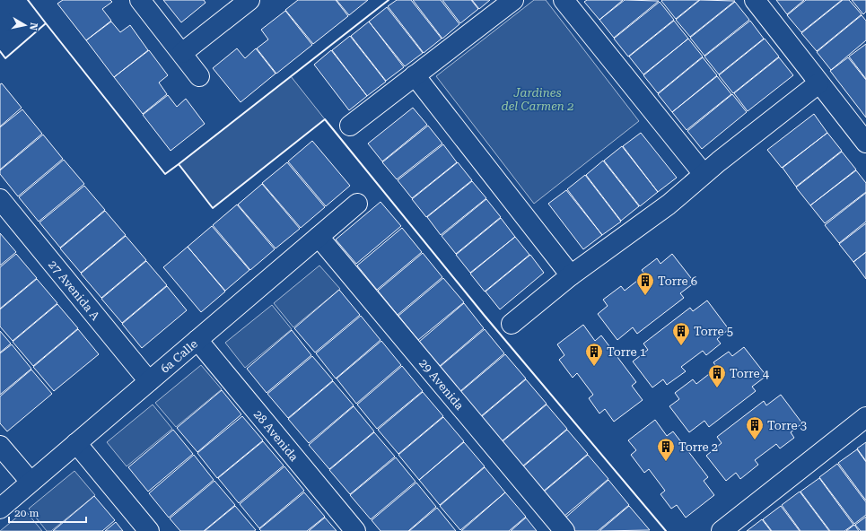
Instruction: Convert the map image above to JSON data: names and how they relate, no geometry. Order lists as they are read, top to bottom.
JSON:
{
  "streets": {
    "street": [
      "27 Avenida A",
      "6a Calle",
      "29 Avenida",
      "28 Avenida"
    ]
  },
  "crossings": [
    ["27 Avenida A", "6a Calle"],
    ["6a Calle", "29 Avenida"],
    ["6a Calle", "28 Avenida"]
  ],
  "parks": ["Jardines del Carmen 2"],
  "places": {
    "building": [
      "Torre 6",
      "Torre 5",
      "Torre 1",
      "Torre 4",
      "Torre 3",
      "Torre 2"
    ]
  },
  "scale_bar": "20 m",
  "north": "right"
}
